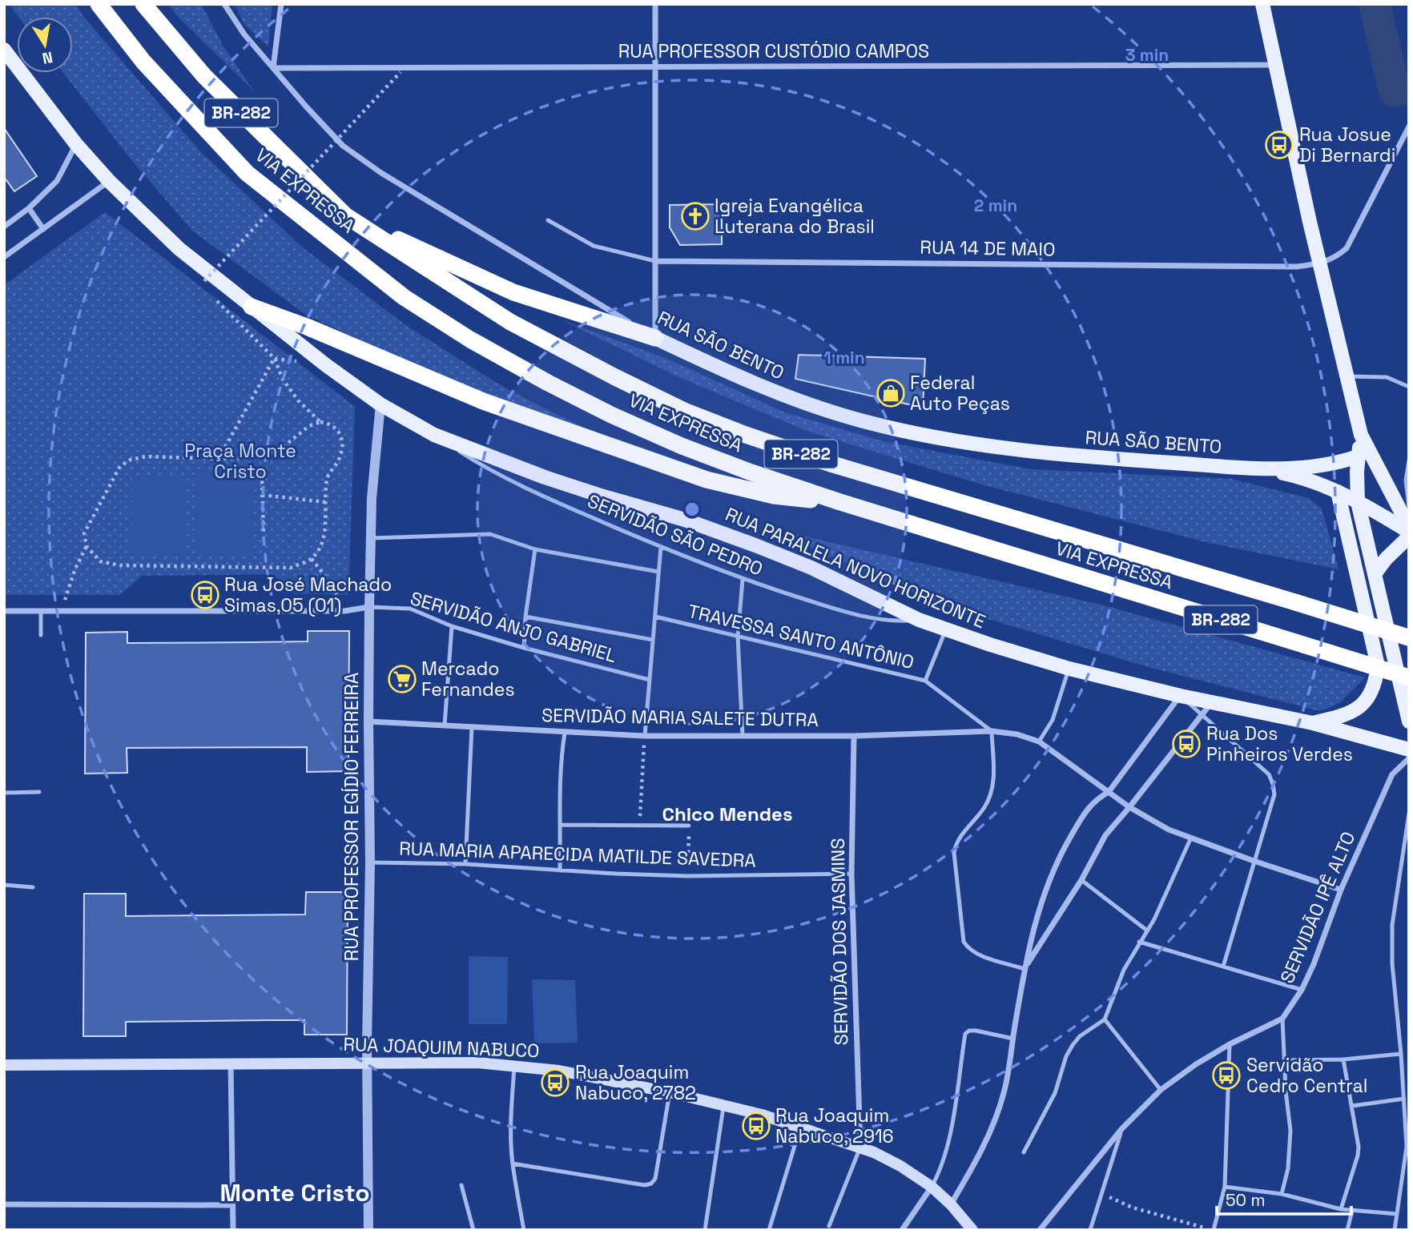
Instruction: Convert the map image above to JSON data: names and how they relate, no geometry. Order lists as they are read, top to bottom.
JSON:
{
  "streets": {
    "highway": ["BR-282", "VIA EXPRESSA"],
    "main road": ["RUA SÃO BENTO", "RUA PARALELA NOVO HORIZONTE", "RUA JOAQUIM NABUCO"],
    "street": [
      "RUA PROFESSOR CUSTÓDIO CAMPOS",
      "RUA 14 DE MAIO",
      "SERVIDÃO MARIA SALETE DUTRA",
      "RUA PROFESSOR EGÍDIO FERREIRA",
      "SERVIDÃO IPÊ ALTO",
      "SERVIDÃO DOS JASMINS"
    ],
    "lane": [
      "SERVIDÃO SÃO PEDRO",
      "SERVIDÃO ANJO GABRIEL",
      "TRAVESSA SANTO ANTÔNIO",
      "RUA MARIA APARECIDA MATILDE SAVEDRA"
    ]
  },
  "crossings": [
    ["RUA PROFESSOR CUSTÓDIO CAMPOS", "RUA SÃO BENTO"],
    ["SERVIDÃO SÃO PEDRO", "RUA PARALELA NOVO HORIZONTE"],
    ["RUA PARALELA NOVO HORIZONTE", "RUA PROFESSOR EGÍDIO FERREIRA"],
    ["SERVIDÃO ANJO GABRIEL", "RUA PROFESSOR EGÍDIO FERREIRA"],
    ["TRAVESSA SANTO ANTÔNIO", "SERVIDÃO MARIA SALETE DUTRA"],
    ["SERVIDÃO MARIA SALETE DUTRA", "RUA PROFESSOR EGÍDIO FERREIRA"],
    ["SERVIDÃO MARIA SALETE DUTRA", "SERVIDÃO IPÊ ALTO"],
    ["SERVIDÃO MARIA SALETE DUTRA", "SERVIDÃO DOS JASMINS"],
    ["RUA PROFESSOR EGÍDIO FERREIRA", "RUA MARIA APARECIDA MATILDE SAVEDRA"],
    ["RUA PROFESSOR EGÍDIO FERREIRA", "RUA JOAQUIM NABUCO"],
    ["RUA MARIA APARECIDA MATILDE SAVEDRA", "SERVIDÃO DOS JASMINS"],
    ["SERVIDÃO DOS JASMINS", "RUA JOAQUIM NABUCO"]
  ],
  "districts": ["Chico Mendes", "Monte Cristo"],
  "parks": ["Praça Monte Cristo"],
  "places": {
    "bus stop": [
      "Rua Josue Di Bernardi",
      "Rua José Machado Simas,05 (01)",
      "Rua Dos Pinheiros Verdes",
      "Servidão Cedro Central",
      "Rua Joaquim Nabuco, 2782",
      "Rua Joaquim Nabuco, 2916"
    ],
    "church": ["Igreja Evangélica Luterana do Brasil"],
    "shop": ["Federal Auto Peças"],
    "supermarket": ["Mercado Fernandes"]
  },
  "scale_bar": "50 m",
  "north": "bottom",
  "rings": ["3 min", "2 min", "1 min"]
}
